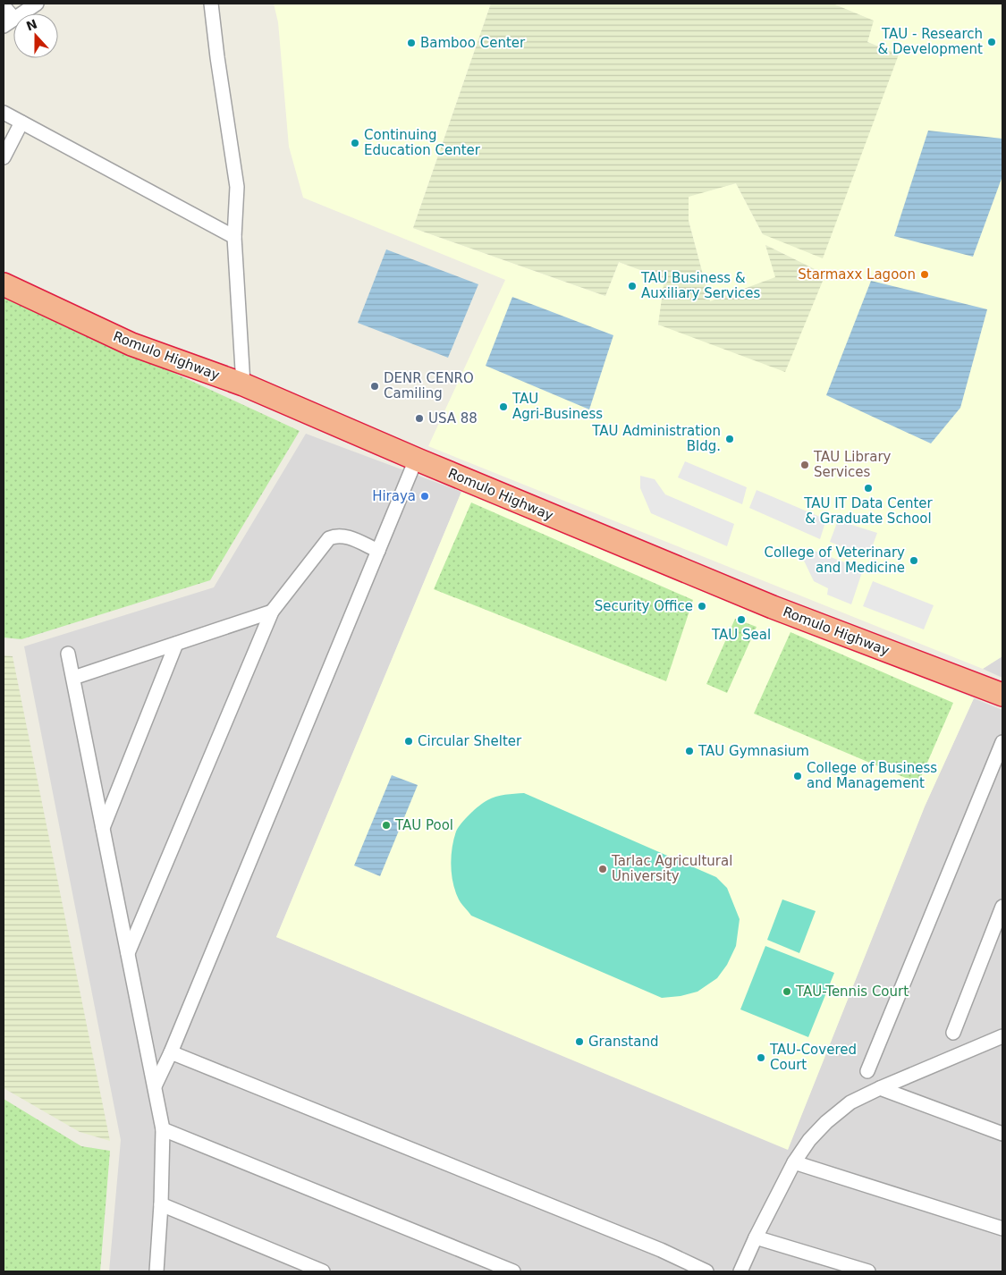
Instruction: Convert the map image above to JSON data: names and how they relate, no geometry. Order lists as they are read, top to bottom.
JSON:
{
  "streets": {
    "highway": ["Romulo Highway"]
  },
  "places": [
    "TAU - Research & Development",
    "Bamboo Center",
    "Continuing Education Center",
    "Starmaxx Lagoon",
    "TAU Business & Auxiliary Services",
    "DENR CENRO Camiling",
    "TAU Agri-Business",
    "USA 88",
    "TAU Administration Bldg.",
    "TAU Library Services",
    "TAU IT Data Center & Graduate School",
    "Hiraya",
    "College of Veterinary and Medicine",
    "Security Office",
    "TAU Seal",
    "Circular Shelter",
    "TAU Gymnasium",
    "College of Business and Management",
    "TAU Pool",
    "Tarlac Agricultural University",
    "TAU-Tennis Court",
    "Granstand",
    "TAU-Covered Court"
  ],
  "north": "top"
}
